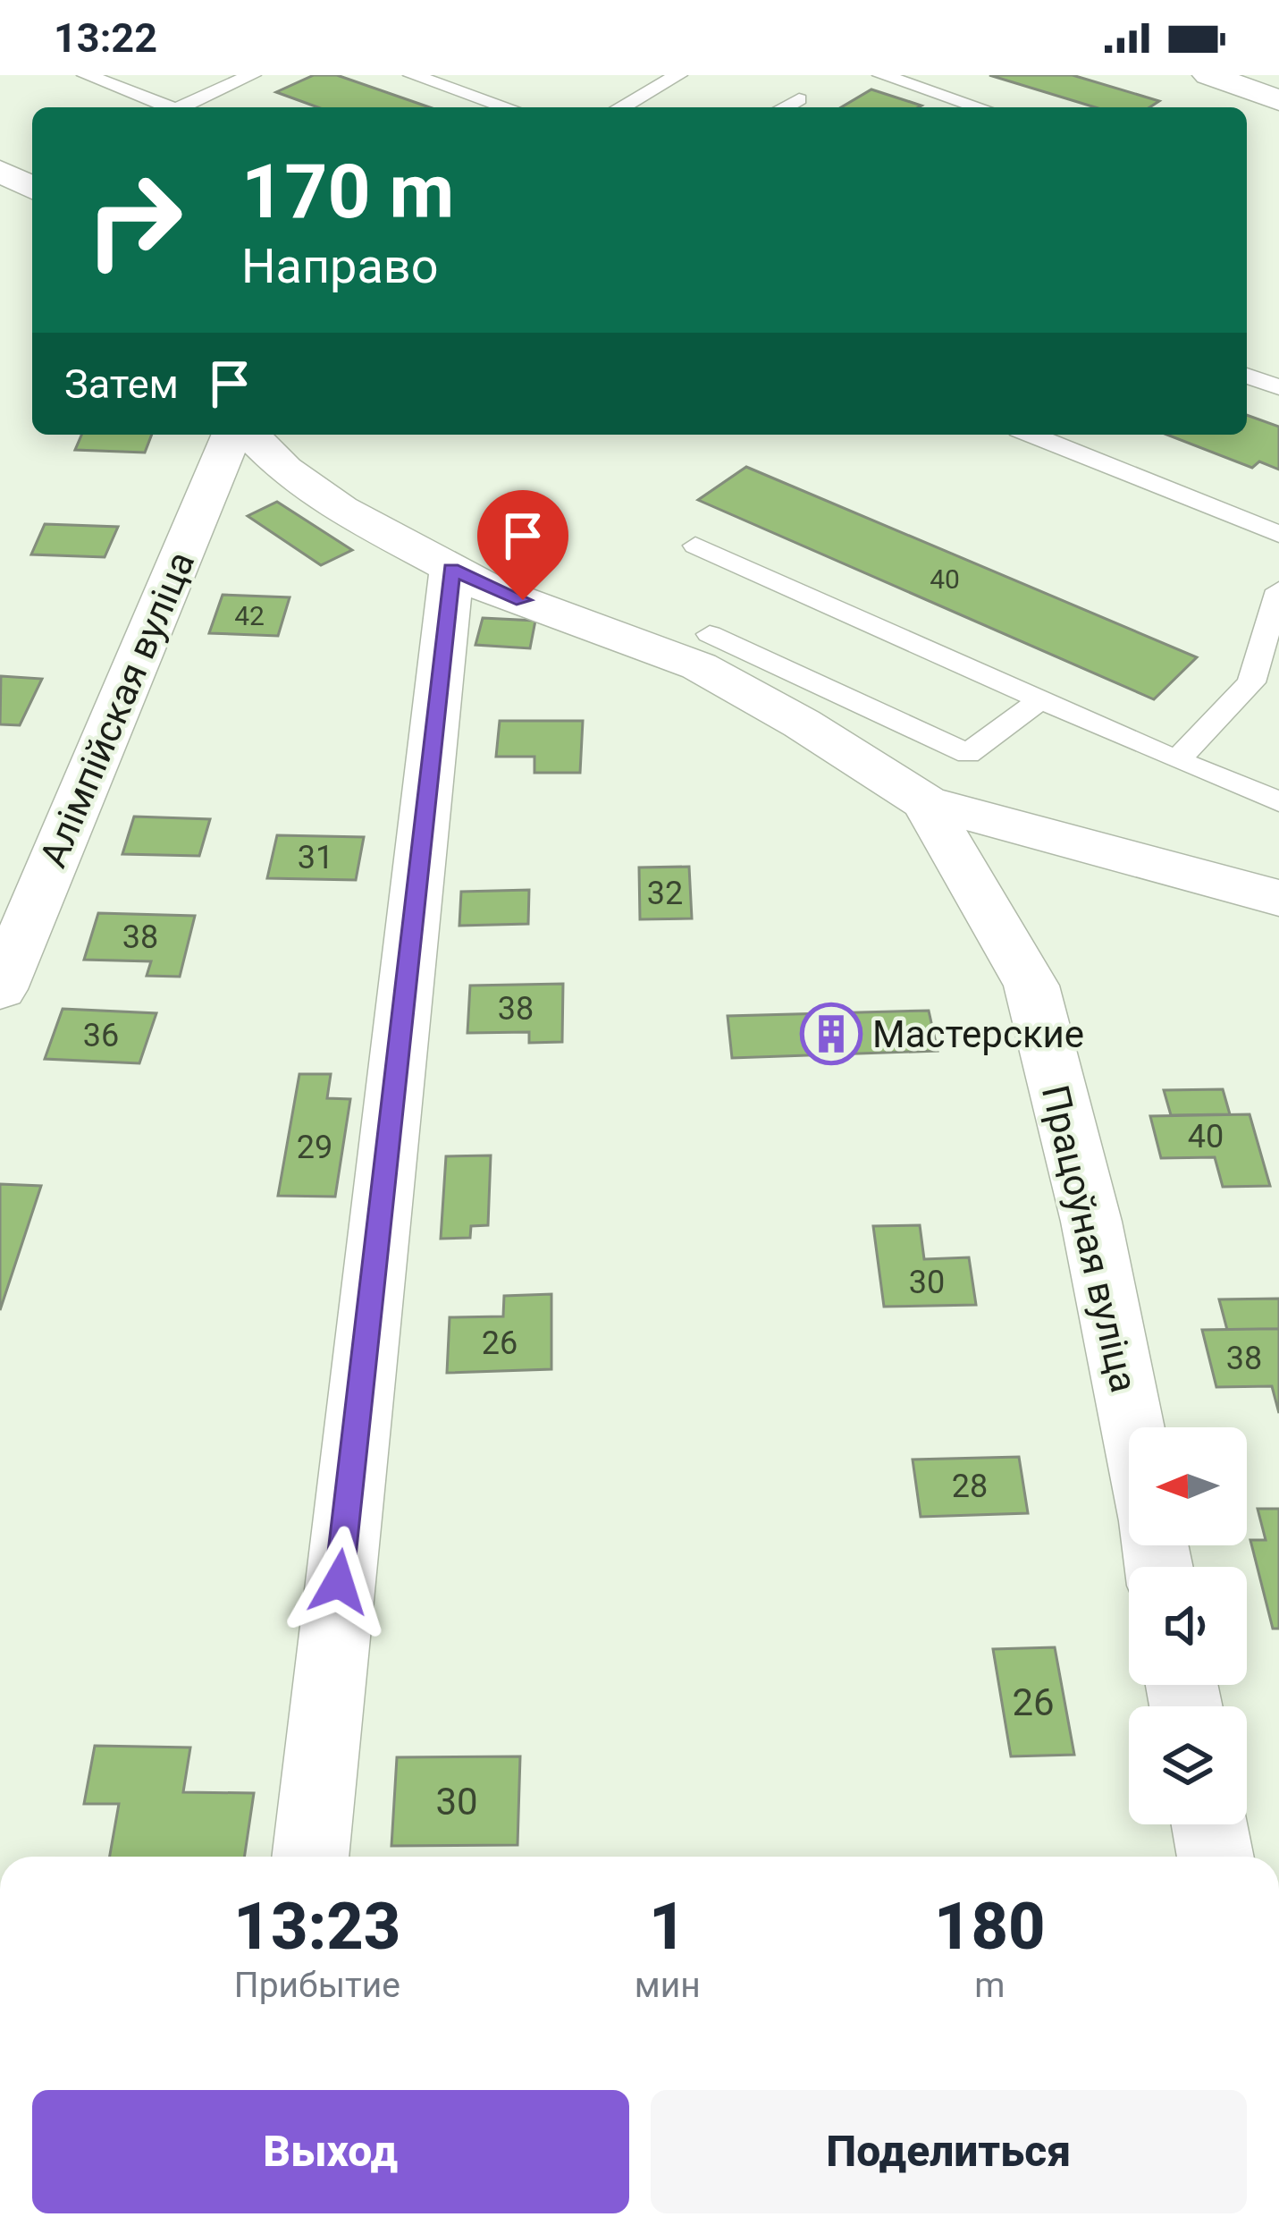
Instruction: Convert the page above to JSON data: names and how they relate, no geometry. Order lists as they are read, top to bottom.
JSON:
{
  "streets": {
    "street": ["Алімпійская вуліца", "Працоўная вуліца"]
  },
  "places": {
    "building": ["Мастерские"]
  },
  "house_numbers": [
    "40",
    "42",
    "31",
    "32",
    "38",
    "38",
    "36",
    "40",
    "29",
    "30",
    "26",
    "38",
    "28",
    "26",
    "30"
  ],
  "north": "left",
  "page": {
    "status": "13:22",
    "turn": ["170 m", "Направо"],
    "then": "Затем",
    "eta": [
      "13:23",
      "Прибытие",
      "1",
      "мин",
      "180",
      "m"
    ],
    "buttons": ["Выход", "Поделиться"]
  }
}
